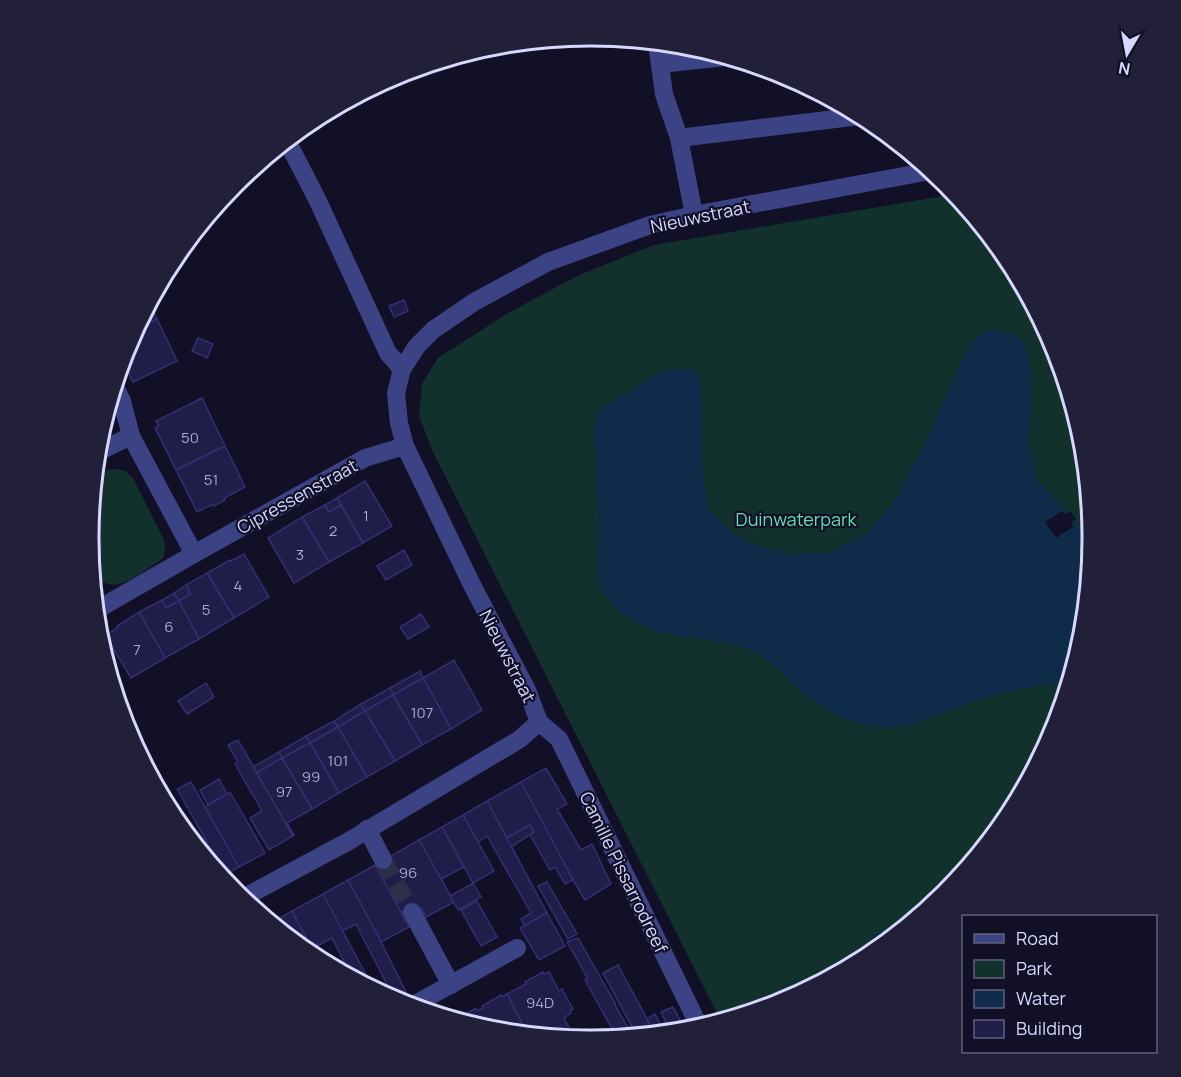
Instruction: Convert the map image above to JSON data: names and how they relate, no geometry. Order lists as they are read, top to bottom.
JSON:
{
  "streets": {
    "street": ["Nieuwstraat", "Cipressenstraat", "Camille Pissarrodreef"]
  },
  "crossings": [
    ["Nieuwstraat", "Cipressenstraat"],
    ["Nieuwstraat", "Camille Pissarrodreef"]
  ],
  "parks": ["Duinwaterpark"],
  "house_numbers": [
    "50",
    "51",
    "1",
    "2",
    "3",
    "4",
    "5",
    "6",
    "7",
    "107",
    "101",
    "99",
    "97",
    "96",
    "94D"
  ],
  "legend": [
    "Road",
    "Park",
    "Water",
    "Building"
  ],
  "north": "bottom"
}
